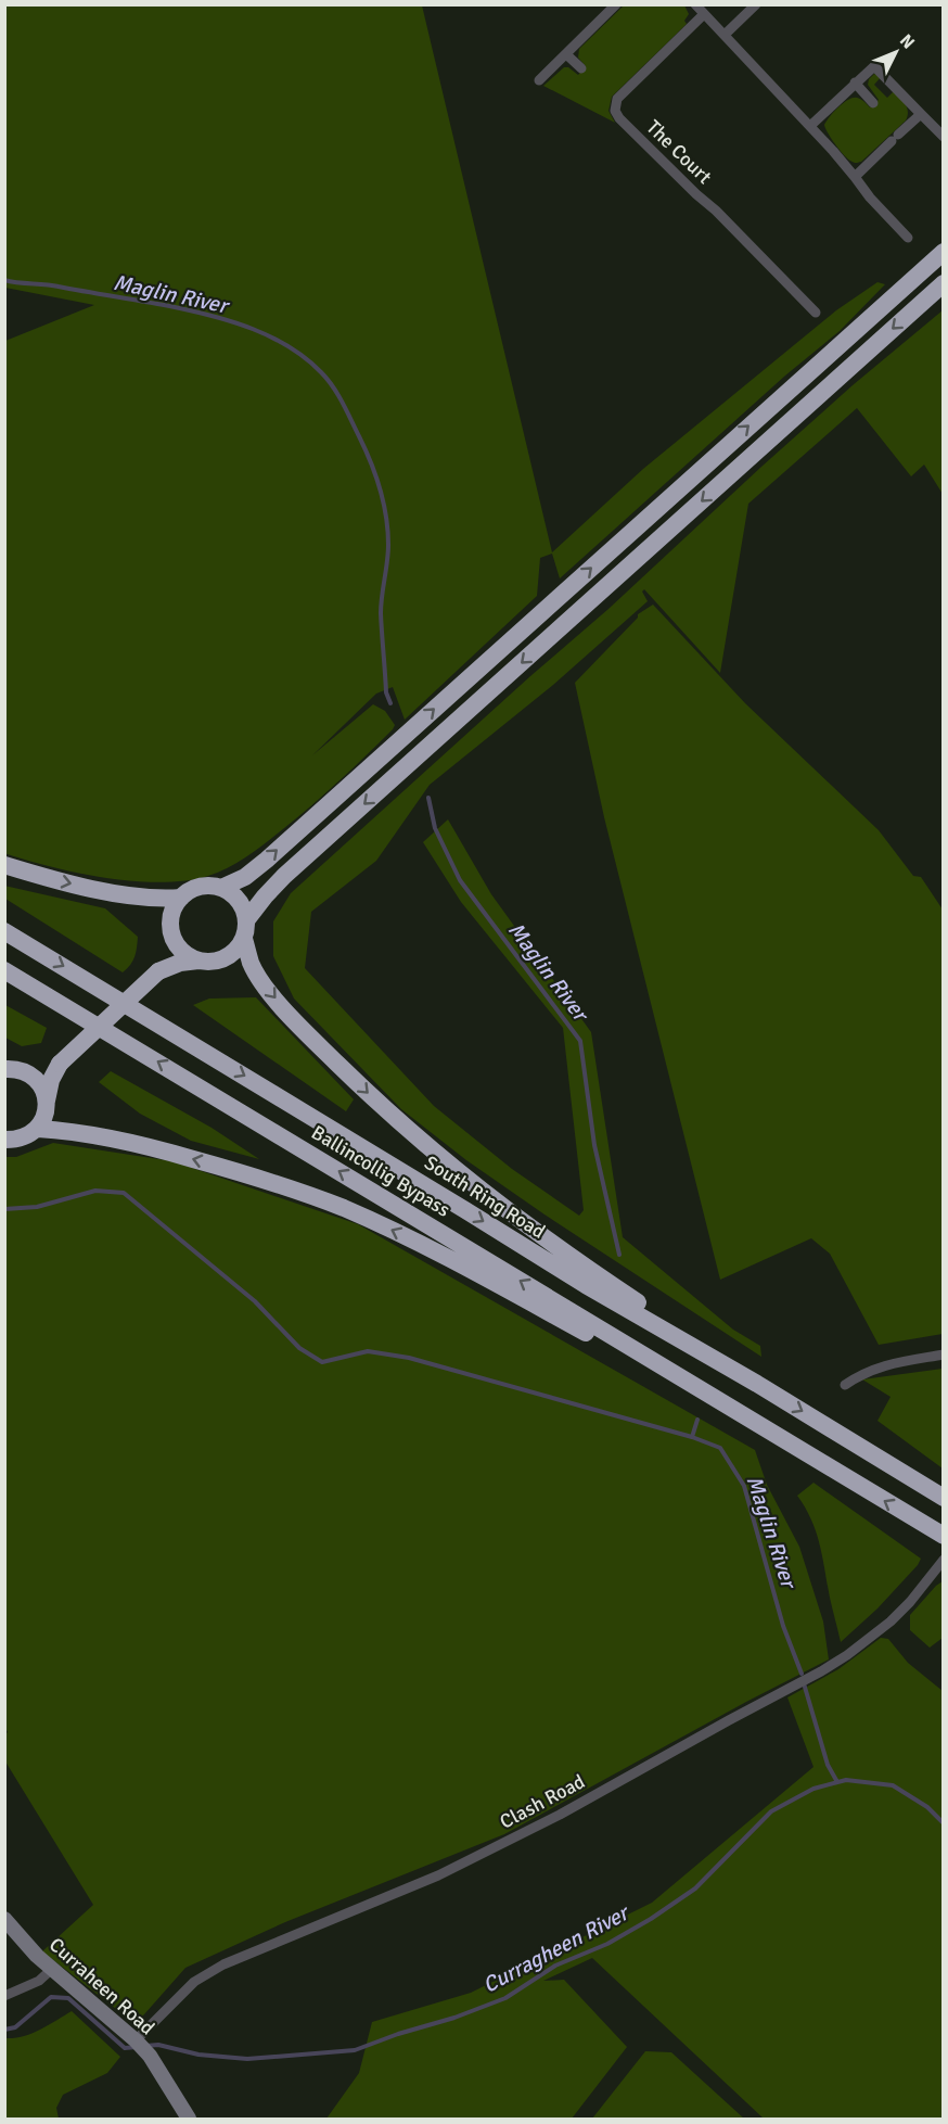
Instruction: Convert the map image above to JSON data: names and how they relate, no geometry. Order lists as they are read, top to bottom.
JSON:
{
  "streets": {
    "highway": ["Ballincollig Bypass", "South Ring Road"],
    "street": ["The Court", "Clash Road", "Curraheen Road"]
  },
  "crossings": [
    ["Clash Road", "Curraheen Road"]
  ],
  "water": ["Maglin River", "Curragheen River"],
  "north": "top right"
}
